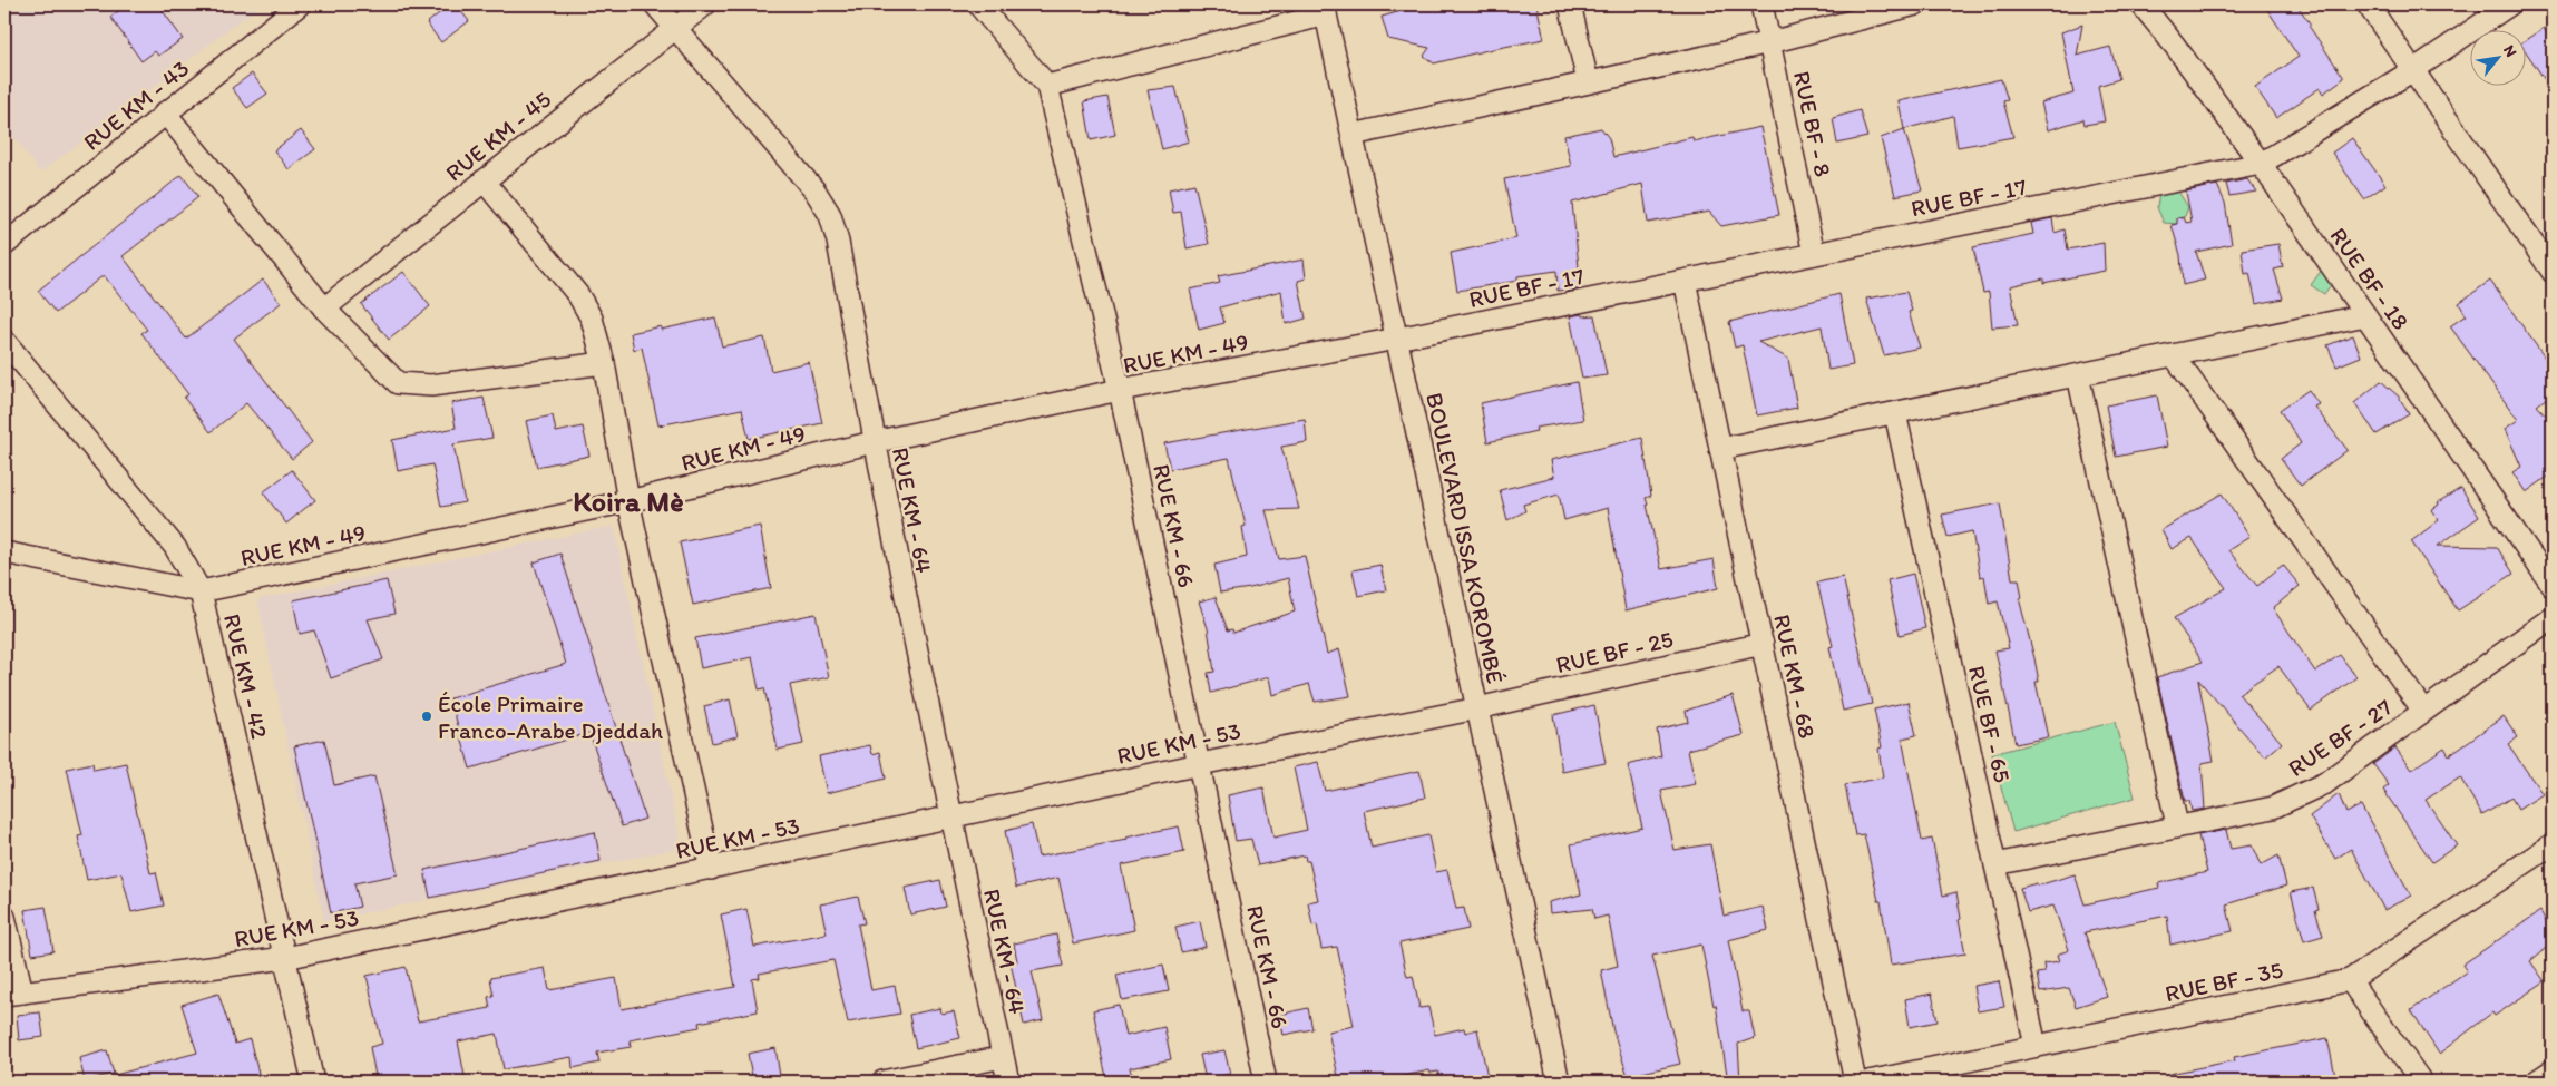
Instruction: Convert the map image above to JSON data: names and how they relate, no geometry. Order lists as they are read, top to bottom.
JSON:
{
  "streets": {
    "street": [
      "RUE KM - 43",
      "RUE BF - 8",
      "RUE KM - 45",
      "RUE BF - 17",
      "RUE BF - 18",
      "RUE KM - 49",
      "RUE KM - 64",
      "RUE KM - 66",
      "BOULEVARD ISSA KOROMBÉ",
      "RUE BF - 25",
      "RUE KM - 42",
      "RUE KM - 68",
      "RUE BF - 65",
      "RUE BF - 27",
      "RUE KM - 53",
      "RUE BF - 35"
    ]
  },
  "crossings": [
    ["RUE BF - 8", "RUE BF - 17"],
    ["RUE KM - 45", "RUE KM - 64"],
    ["RUE BF - 17", "RUE BF - 18"],
    ["RUE BF - 17", "RUE KM - 49"],
    ["RUE BF - 17", "BOULEVARD ISSA KOROMBÉ"],
    ["RUE BF - 17", "RUE KM - 68"],
    ["RUE KM - 49", "RUE KM - 64"],
    ["RUE KM - 49", "RUE KM - 66"],
    ["RUE KM - 49", "BOULEVARD ISSA KOROMBÉ"],
    ["RUE KM - 49", "RUE KM - 42"],
    ["RUE KM - 64", "RUE KM - 53"],
    ["RUE KM - 66", "RUE KM - 53"],
    ["BOULEVARD ISSA KOROMBÉ", "RUE BF - 25"],
    ["BOULEVARD ISSA KOROMBÉ", "RUE KM - 53"],
    ["RUE BF - 25", "RUE KM - 68"],
    ["RUE BF - 25", "RUE KM - 53"],
    ["RUE KM - 42", "RUE KM - 53"],
    ["RUE BF - 65", "RUE BF - 27"],
    ["RUE BF - 65", "RUE BF - 35"]
  ],
  "districts": ["Koira Mè"],
  "places": ["École Primaire Franco-Arabe Djeddah"],
  "north": "top right"
}
